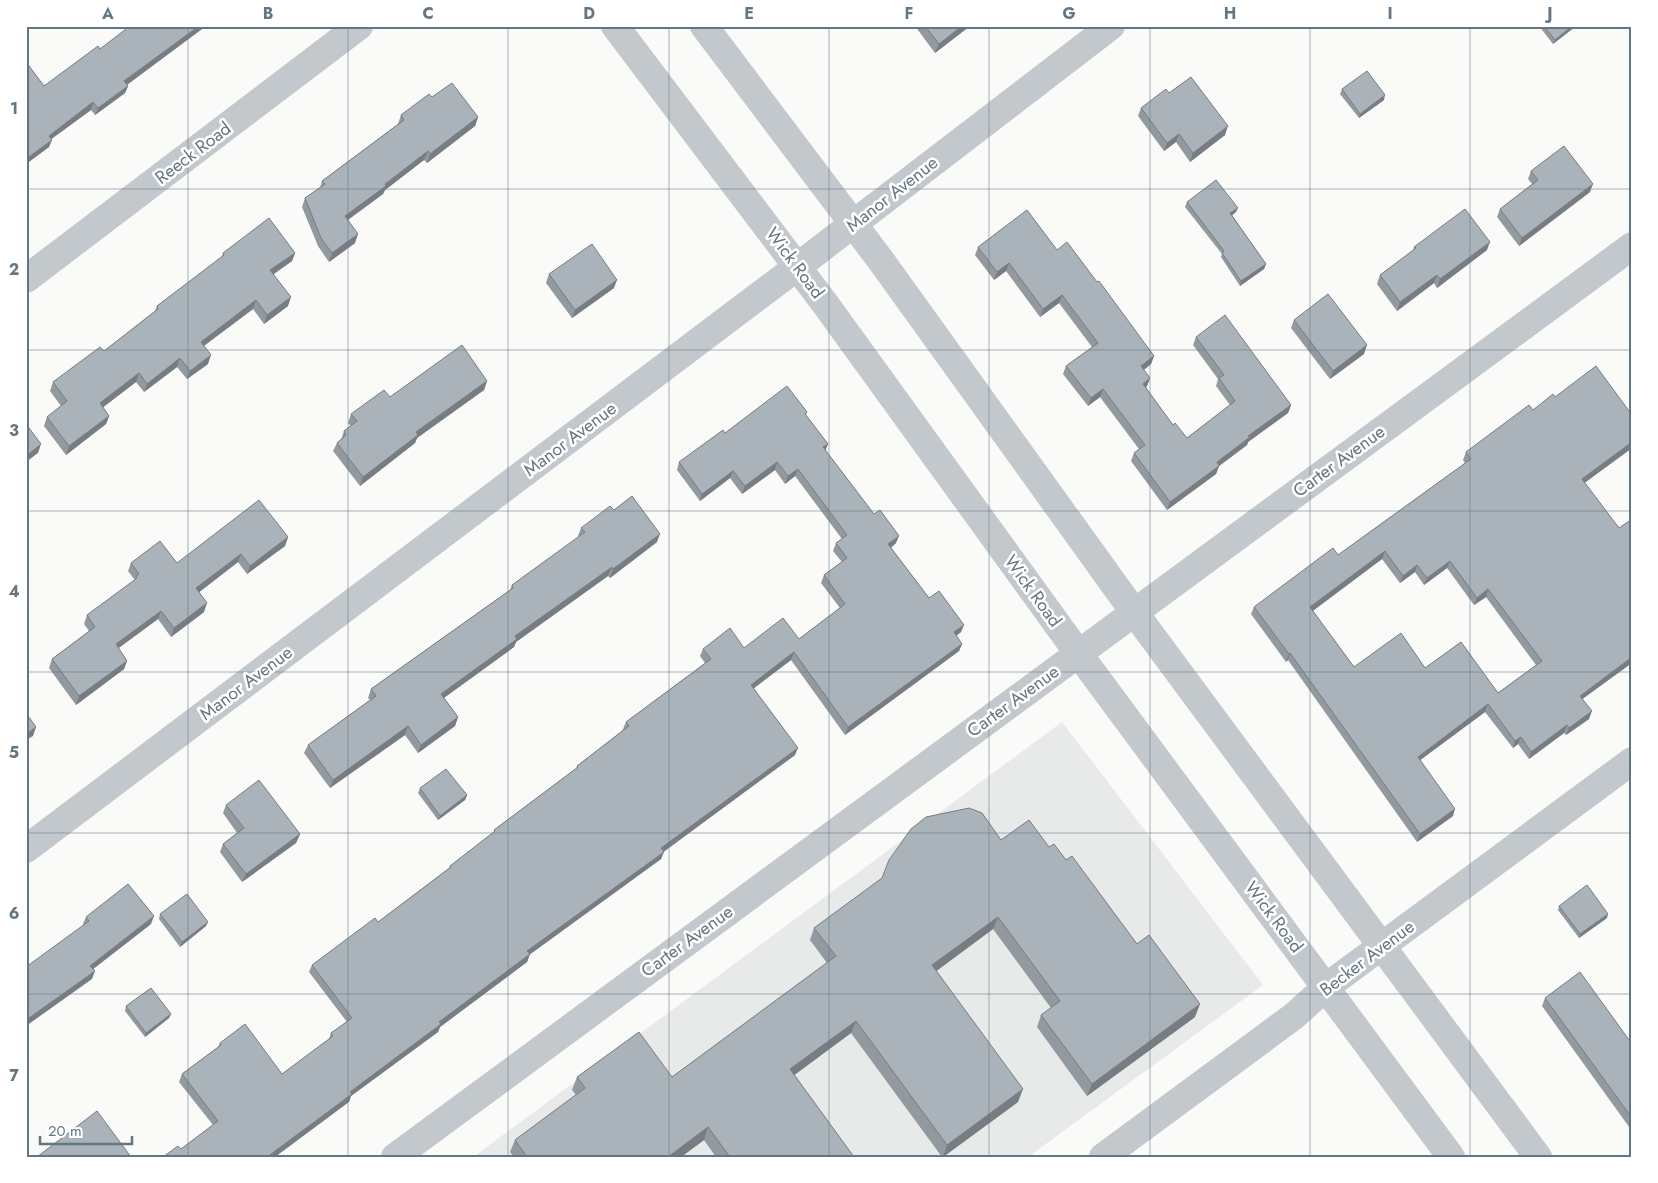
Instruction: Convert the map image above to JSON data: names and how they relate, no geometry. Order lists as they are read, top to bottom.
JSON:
{
  "streets": {
    "street": [
      "Reeck Road",
      "Manor Avenue",
      "Wick Road",
      "Carter Avenue",
      "Becker Avenue"
    ]
  },
  "crossings": [
    ["Manor Avenue", "Wick Road"],
    ["Wick Road", "Carter Avenue"],
    ["Wick Road", "Becker Avenue"]
  ],
  "scale_bar": "20 m",
  "grid": {
    "columns": [
      "A",
      "B",
      "C",
      "D",
      "E",
      "F",
      "G",
      "H",
      "I",
      "J"
    ],
    "rows": [
      "1",
      "2",
      "3",
      "4",
      "5",
      "6",
      "7"
    ]
  }
}
